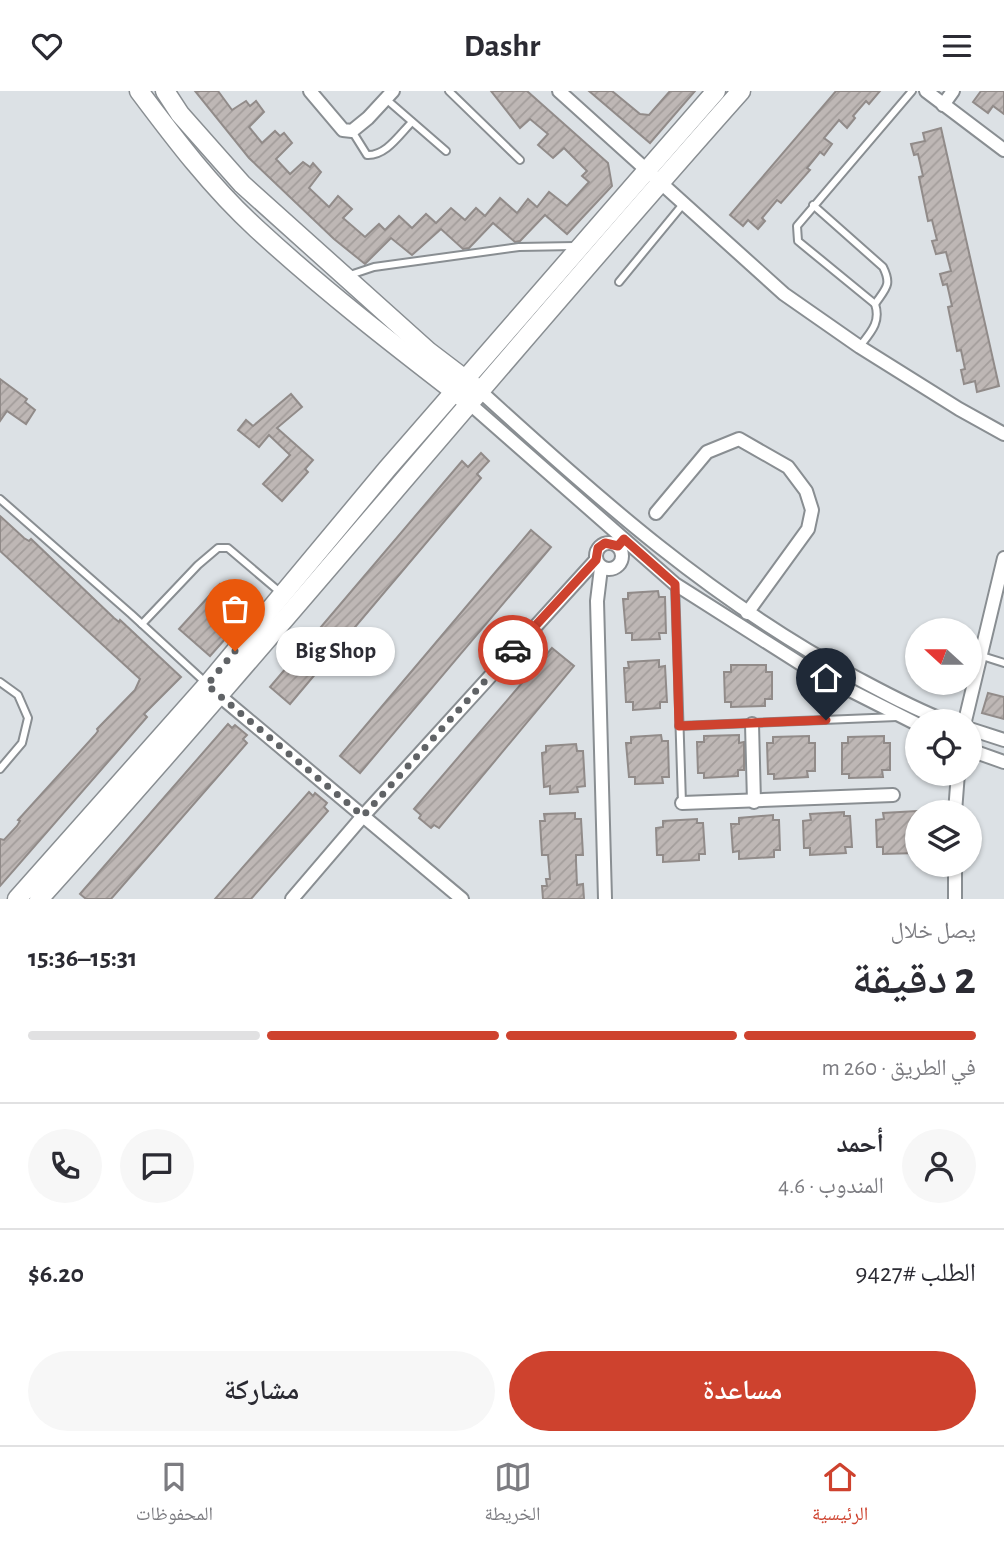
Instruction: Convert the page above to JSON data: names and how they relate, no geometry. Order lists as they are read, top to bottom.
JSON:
{
  "places": ["Big Shop"],
  "north": "left",
  "page": {
    "header": "Dashr",
    "bubble": "Big Shop",
    "heading": ["2 دقيقة", "يصل خلال", "15:31–15:36"],
    "panel": [
      "أحمد",
      "المندوب · 4.6",
      "الطلب #9427",
      "$6.20"
    ],
    "bar": "في الطريق · 260 m",
    "buttons": ["مساعدة", "مشاركة"],
    "tabs": ["الرئيسية", "الخريطة", "المحفوظات"]
  }
}
